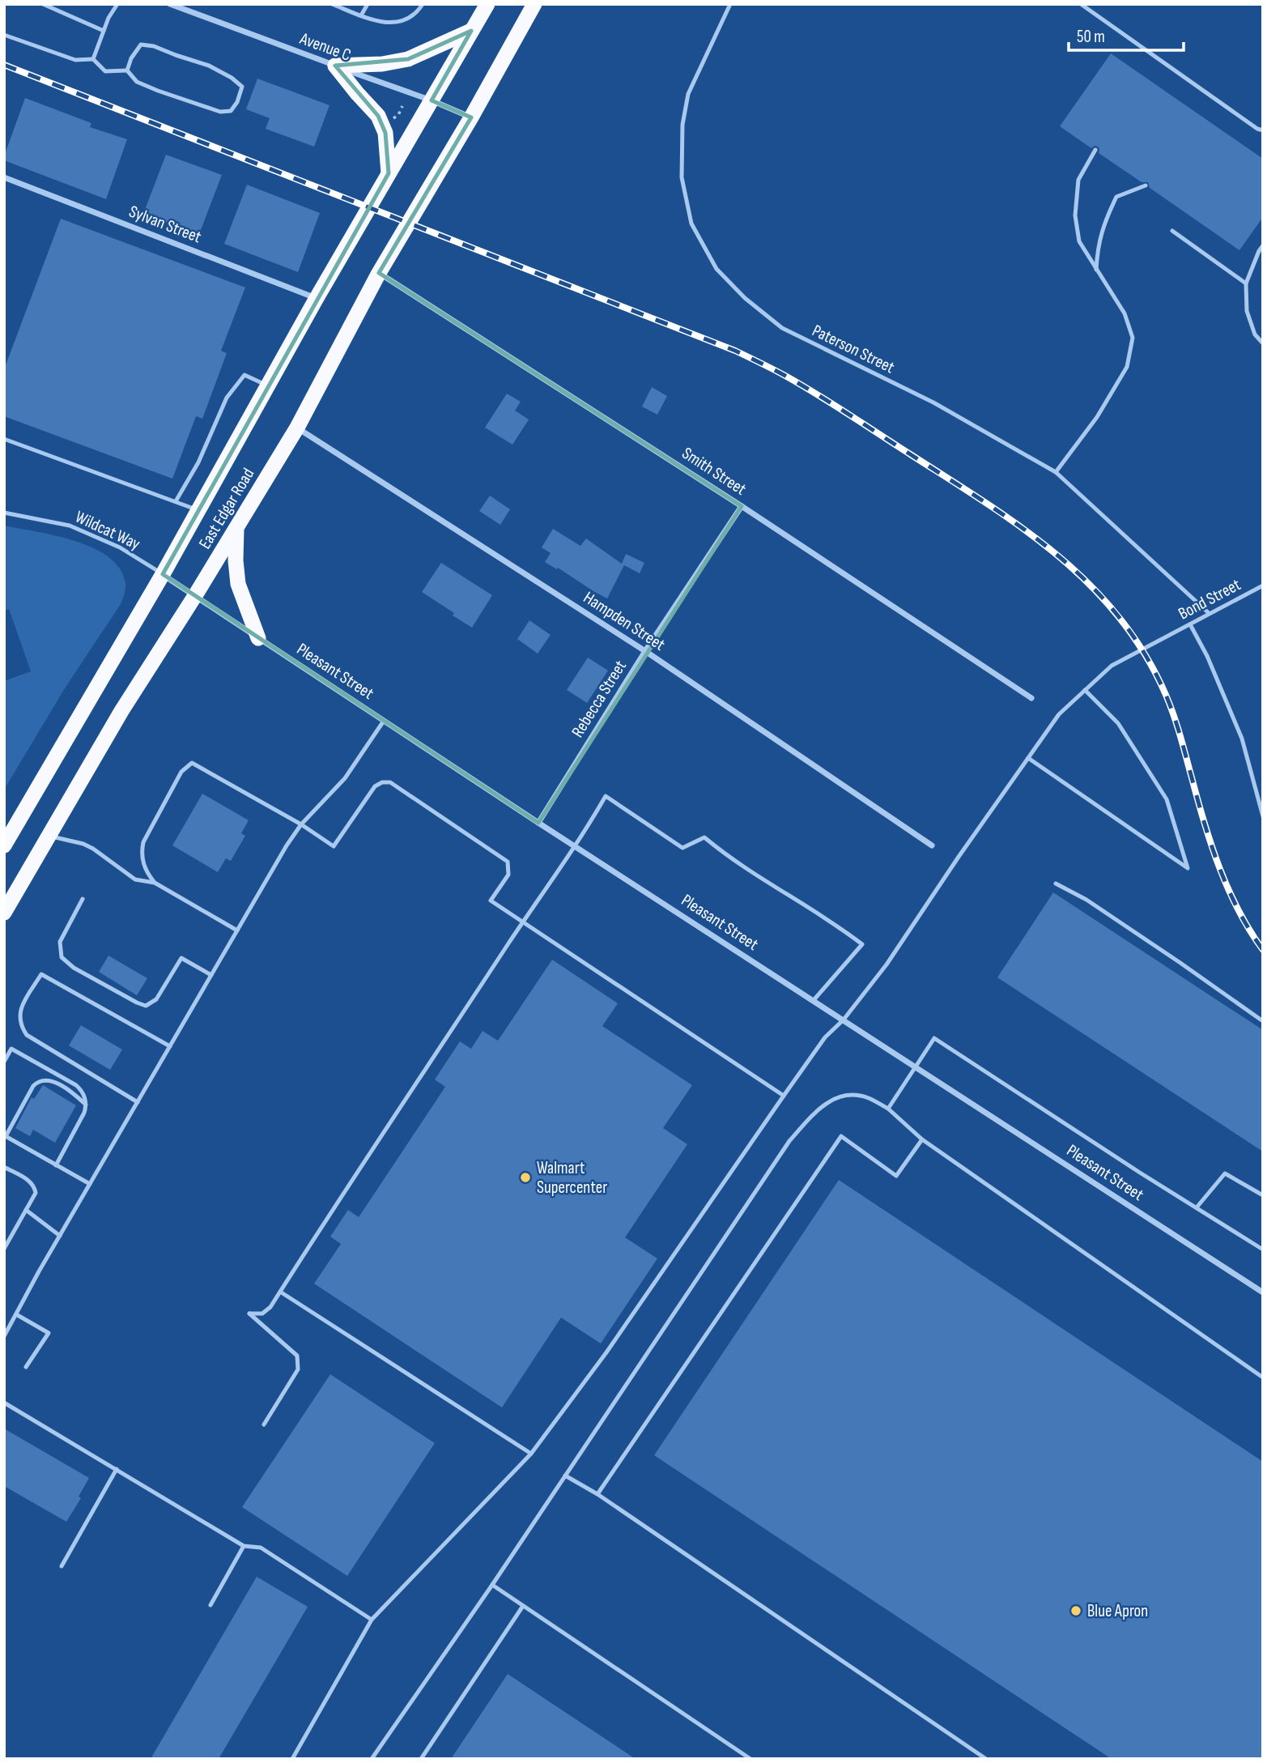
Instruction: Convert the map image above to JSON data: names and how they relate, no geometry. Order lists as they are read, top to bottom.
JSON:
{
  "streets": {
    "highway": ["East Edgar Road"],
    "street": [
      "Avenue C",
      "Sylvan Street",
      "Smith Street",
      "Hampden Street",
      "Pleasant Street",
      "Rebecca Street"
    ],
    "lane": ["Paterson Street", "Wildcat Way", "Bond Street"]
  },
  "crossings": [
    ["Avenue C", "East Edgar Road"],
    ["Sylvan Street", "East Edgar Road"],
    ["Paterson Street", "Bond Street"],
    ["Smith Street", "East Edgar Road"],
    ["Smith Street", "Rebecca Street"],
    ["East Edgar Road", "Wildcat Way"],
    ["East Edgar Road", "Hampden Street"],
    ["East Edgar Road", "Pleasant Street"],
    ["Wildcat Way", "Pleasant Street"],
    ["Bond Street", "Pleasant Street"],
    ["Hampden Street", "Rebecca Street"],
    ["Pleasant Street", "Rebecca Street"]
  ],
  "places": ["Walmart Supercenter", "Blue Apron"],
  "scale_bar": "50 m"
}
